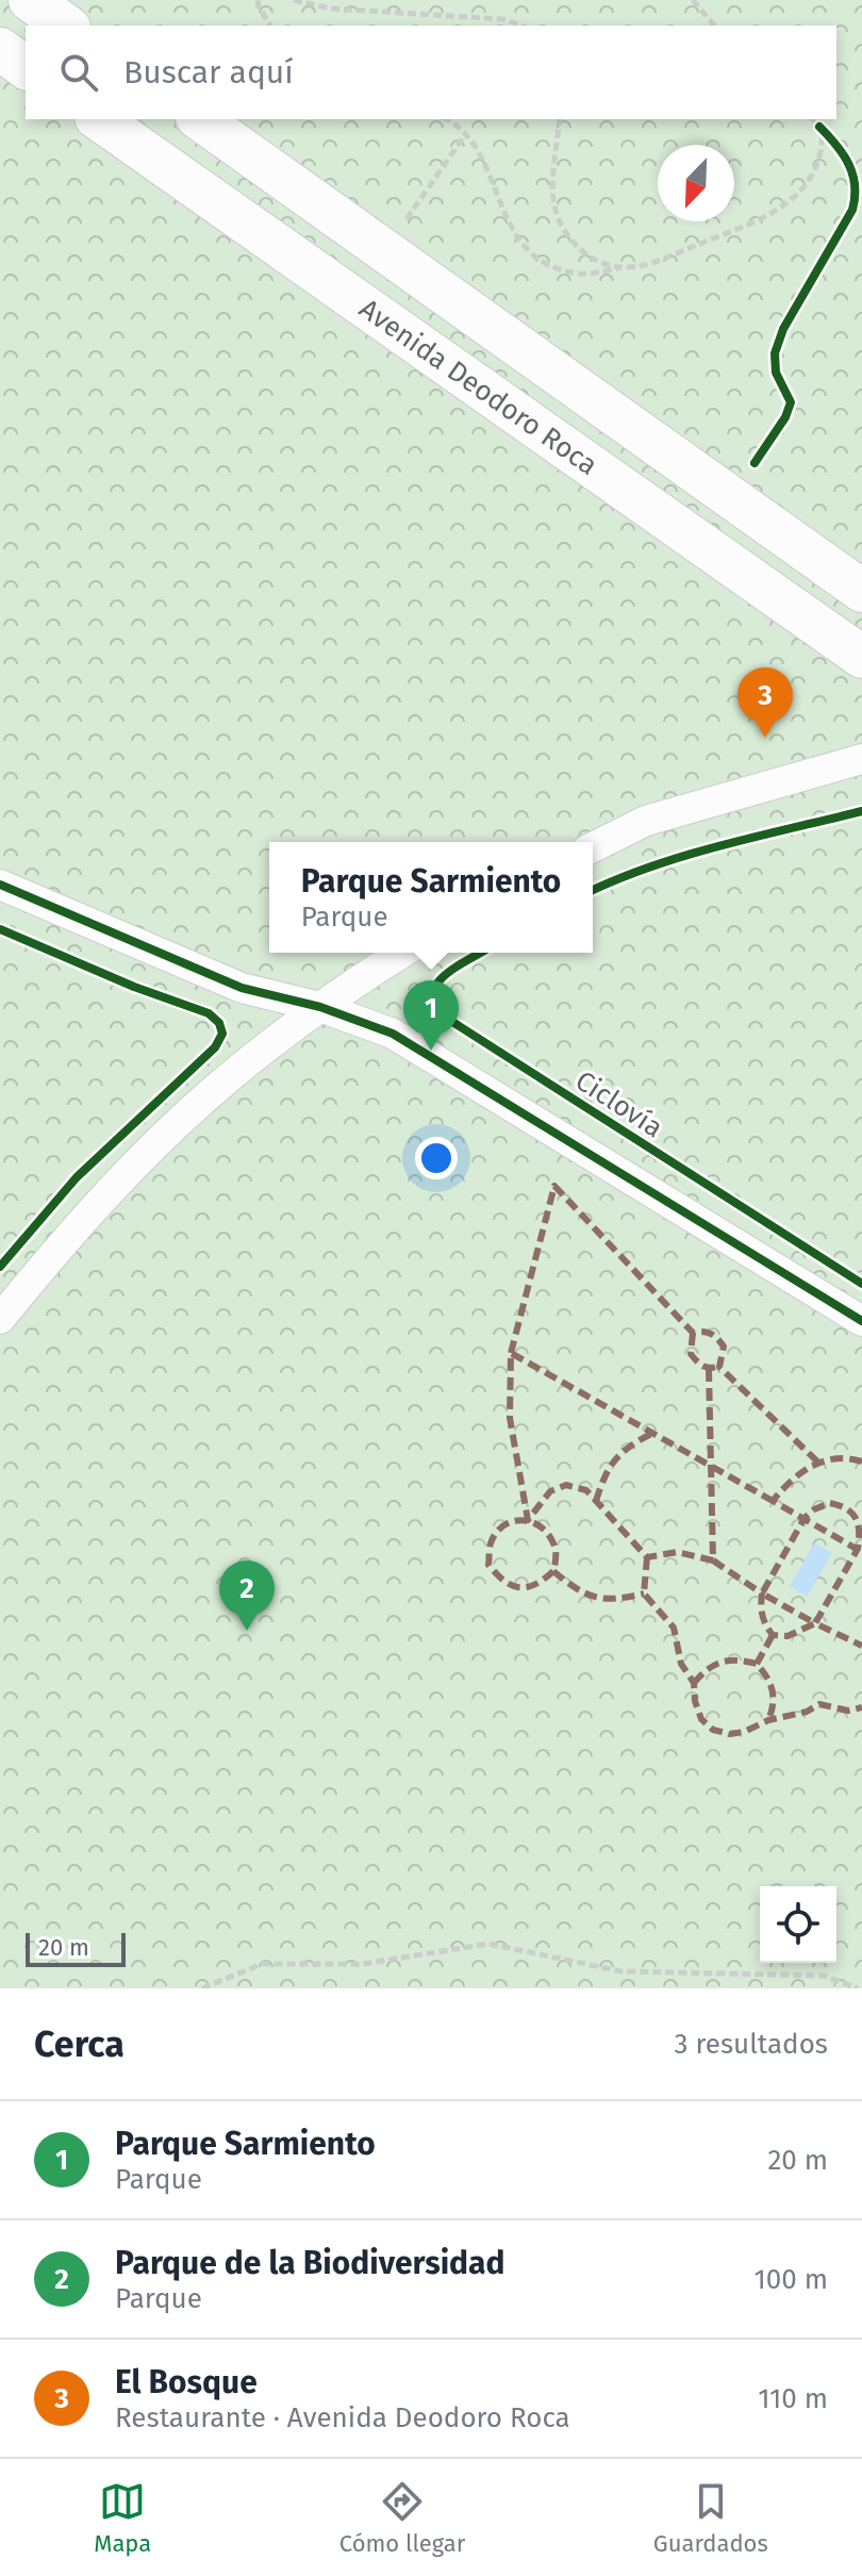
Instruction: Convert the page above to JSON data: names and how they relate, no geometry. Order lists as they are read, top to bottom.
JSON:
{
  "streets": {
    "main road": ["Avenida Deodoro Roca"],
    "cycle path": ["Ciclovía"]
  },
  "scale_bar": "20 m",
  "north": "bottom left",
  "page": {
    "search": "Buscar aquí",
    "pins": ["3", "1", "2"],
    "popup": ["Parque Sarmiento", "Parque"],
    "scale": "20 m",
    "heading": ["Cerca", "3 resultados"],
    "list": [
      {
        "mark": "1",
        "name": "Parque Sarmiento",
        "note": "Parque",
        "value": "20 m"
      },
      {
        "mark": "2",
        "name": "Parque de la Biodiversidad",
        "note": "Parque",
        "value": "100 m"
      },
      {
        "mark": "3",
        "name": "El Bosque",
        "note": "Restaurante · Avenida Deodoro Roca",
        "value": "110 m"
      }
    ],
    "nav": ["Mapa", "Cómo llegar", "Guardados"]
  }
}
